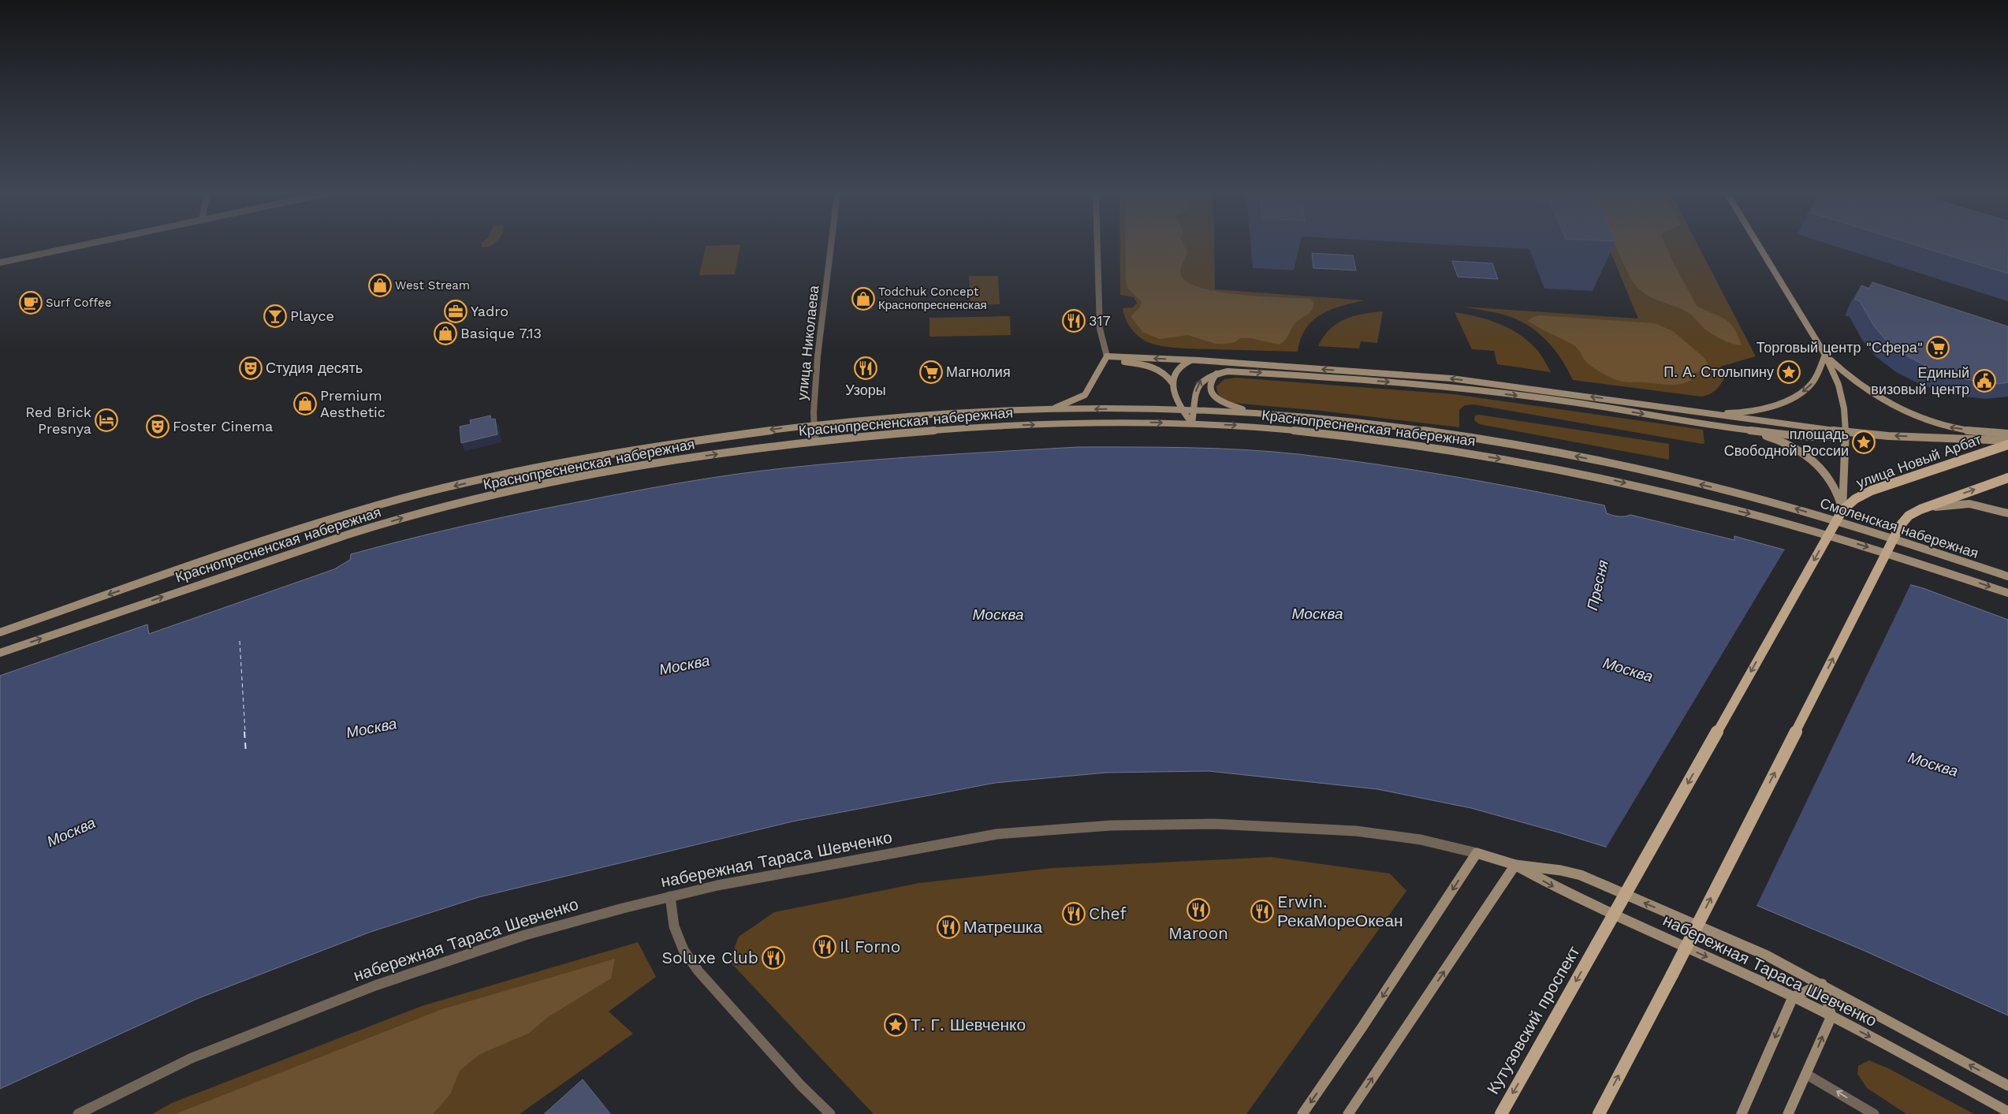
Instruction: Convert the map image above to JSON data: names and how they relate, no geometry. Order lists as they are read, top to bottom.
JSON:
{
  "streets": {
    "main road": [
      "Краснопресненская набережная",
      "улица Новый Арбат",
      "Смоленская набережная",
      "набережная Тараса Шевченко",
      "Кутузовский проспект"
    ],
    "street": ["улица Николаева"]
  },
  "crossings": [
    ["улица Николаева", "Краснопресненская набережная"],
    ["Краснопресненская набережная", "Смоленская набережная"],
    ["улица Новый Арбат", "Кутузовский проспект"]
  ],
  "water": ["Пресня", "Москва"],
  "places": {
    "shop": [
      "West Stream",
      "Todchuk Concept Краснопресненская",
      "Basique 7.13",
      "Premium Aesthetic"
    ],
    "cafe": ["Surf Coffee"],
    "office": ["Yadro"],
    "bar": ["Playce"],
    "restaurant": [
      "317",
      "Узоры",
      "Maroon",
      "Erwin. РекаМореОкеан",
      "Chef",
      "Матрешка",
      "Il Forno",
      "Soluxe Club"
    ],
    "supermarket": ["Торговый центр \"Сфера\"", "Магнолия"],
    "theatre": ["Студия десять", "Foster Cinema"],
    "place": ["П. А. Столыпину", "площадь Свободной России", "Т. Г. Шевченко"],
    "public building": ["Единый визовый центр"],
    "hotel": ["Red Brick Presnya"]
  }
}
